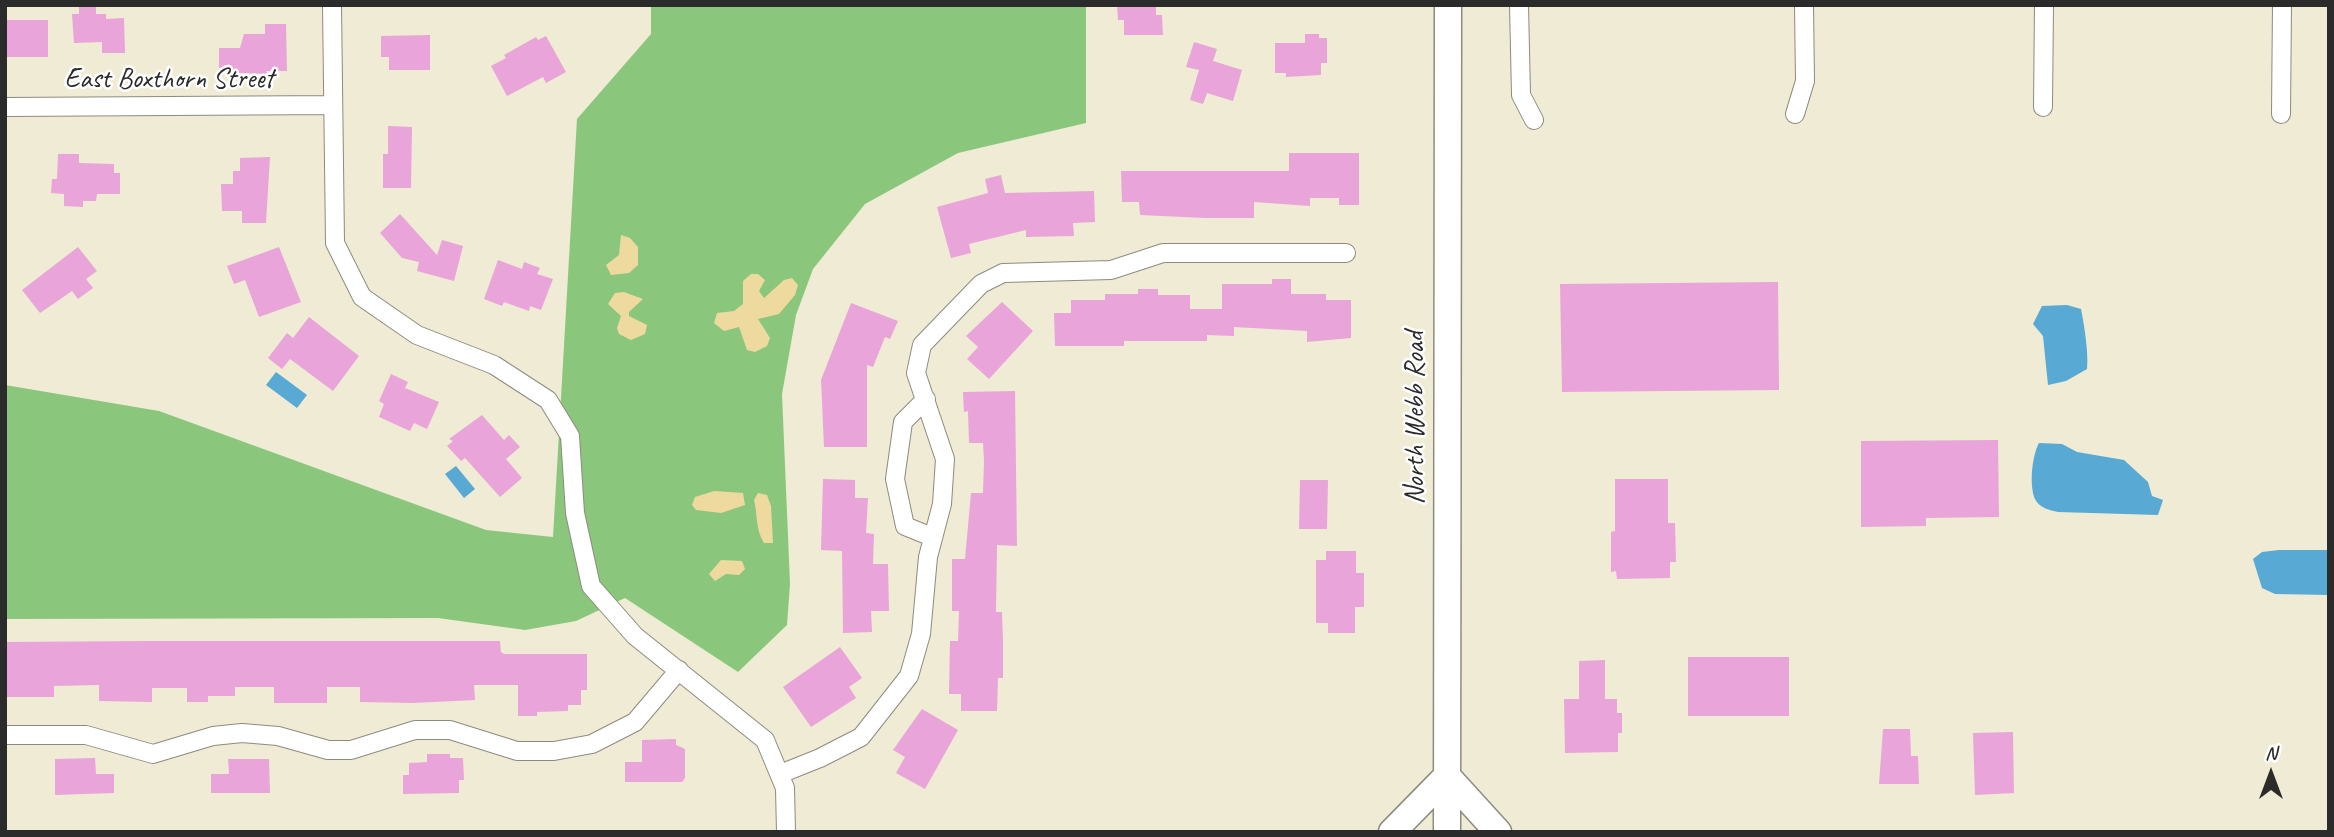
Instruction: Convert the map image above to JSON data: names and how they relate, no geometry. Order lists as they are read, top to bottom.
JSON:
{
  "streets": {
    "main road": ["North Webb Road"],
    "street": ["East Boxthorn Street"]
  },
  "north": "top"
}
